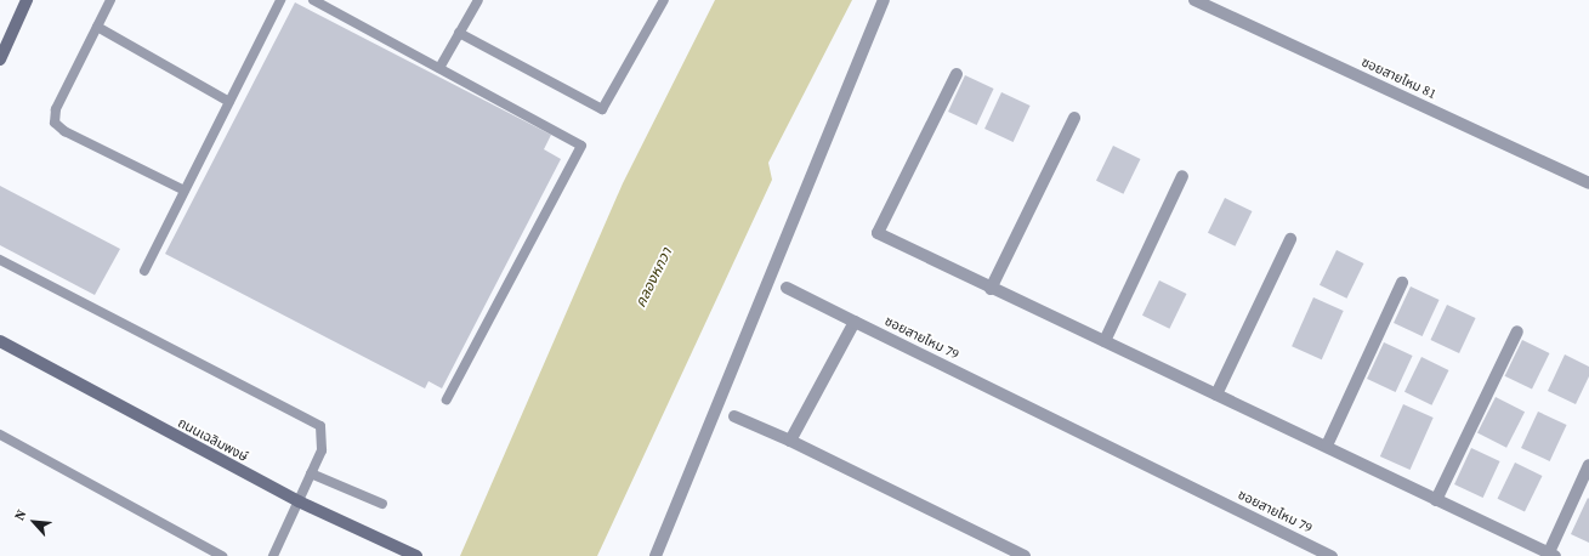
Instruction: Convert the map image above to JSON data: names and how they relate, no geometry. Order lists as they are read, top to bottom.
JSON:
{
  "streets": {
    "main road": ["ถนนเฉลิมพงษ์"],
    "street": ["ซอยสายไหม 81", "ซอยสายไหม 79"]
  },
  "water": ["คลองหกวา"],
  "north": "top left"
}
